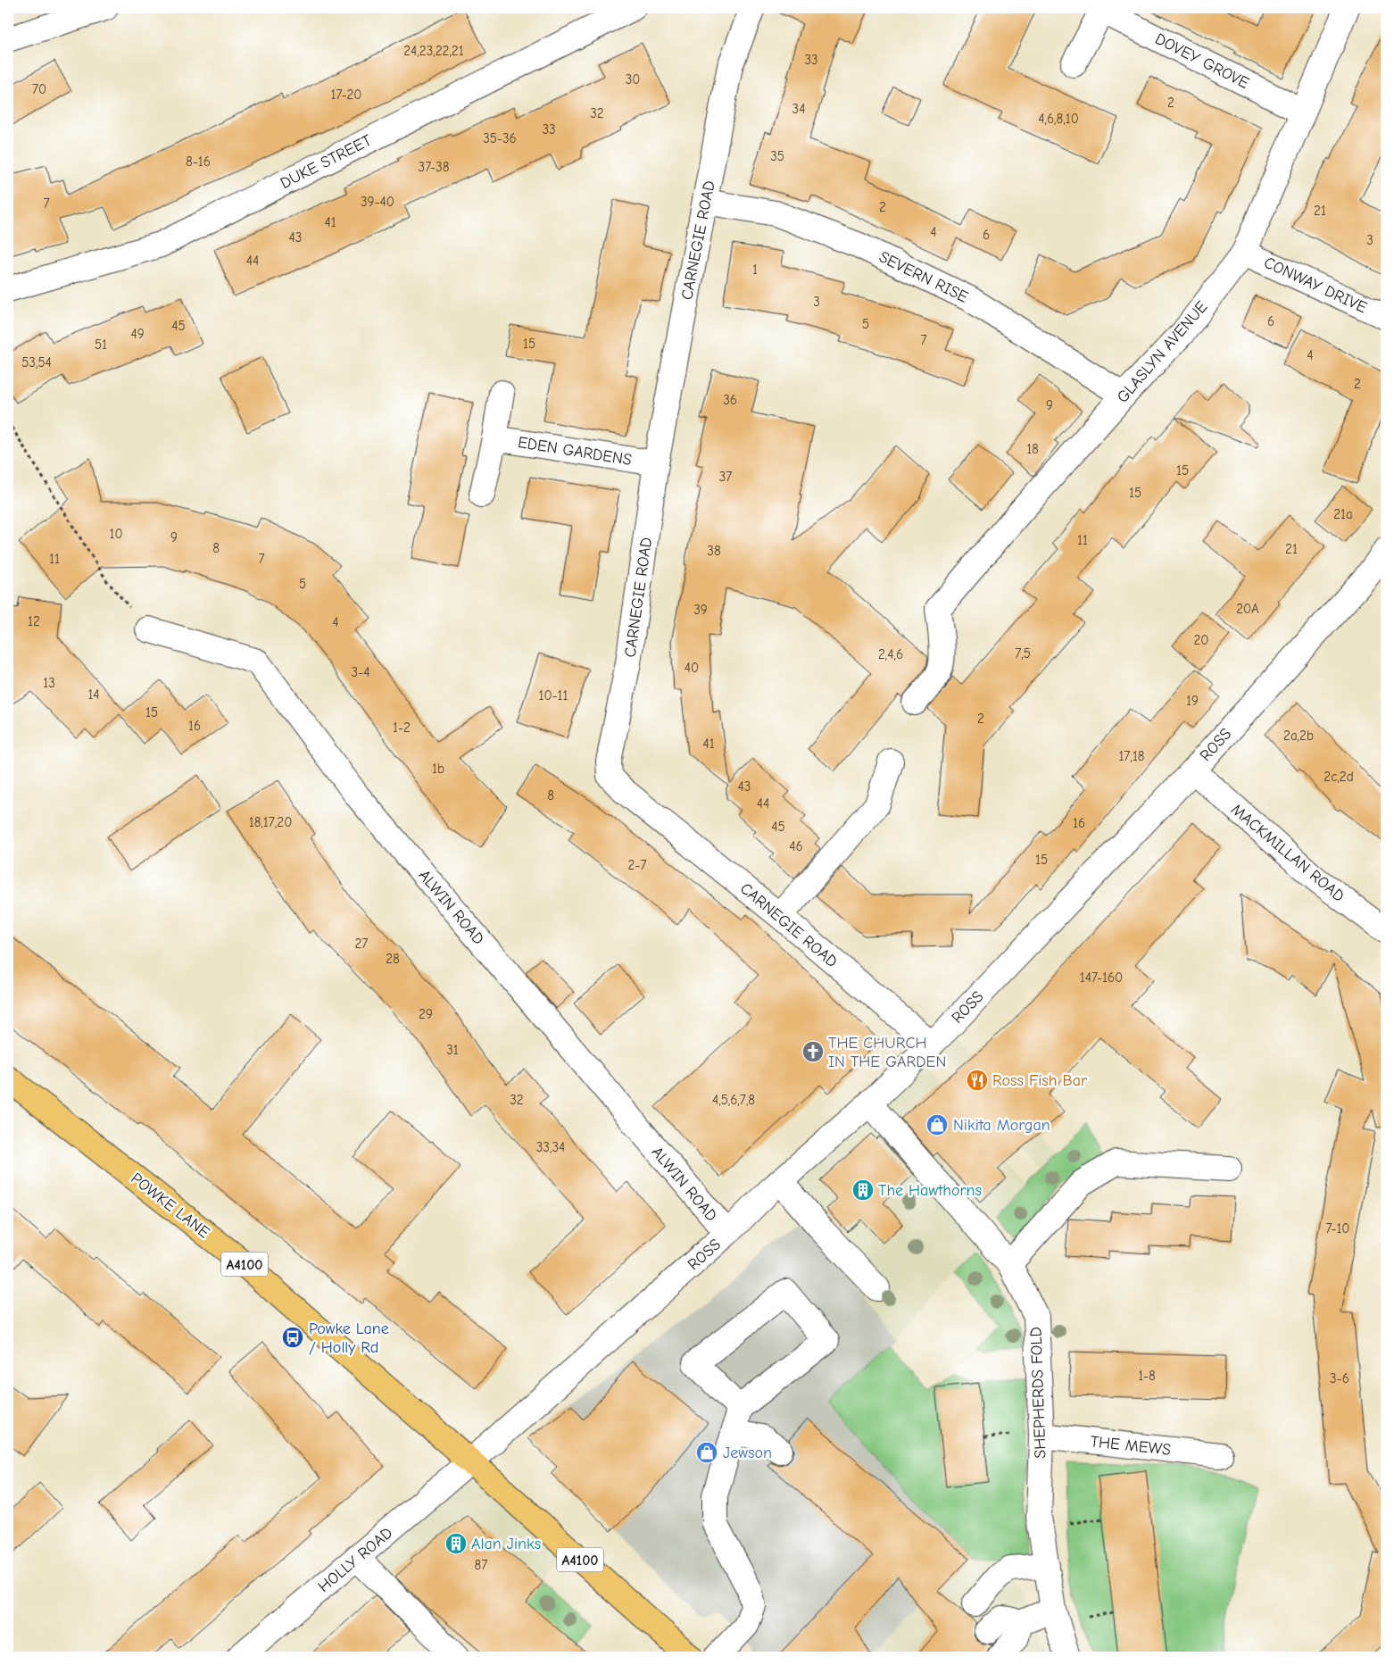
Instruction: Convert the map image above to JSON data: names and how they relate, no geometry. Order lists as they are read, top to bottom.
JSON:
{
  "streets": {
    "main road": ["POWKE LANE", "A4100"],
    "street": [
      "DOVEY GROVE",
      "DUKE STREET",
      "CARNEGIE ROAD",
      "SEVERN RISE",
      "CONWAY DRIVE",
      "GLASLYN AVENUE",
      "EDEN GARDENS",
      "ROSS",
      "MACKMILLAN ROAD",
      "ALWIN ROAD",
      "SHEPHERDS FOLD",
      "THE MEWS",
      "HOLLY ROAD"
    ]
  },
  "crossings": [
    ["DOVEY GROVE", "GLASLYN AVENUE"],
    ["CARNEGIE ROAD", "SEVERN RISE"],
    ["CARNEGIE ROAD", "EDEN GARDENS"],
    ["CARNEGIE ROAD", "ROSS"],
    ["SEVERN RISE", "GLASLYN AVENUE"],
    ["CONWAY DRIVE", "GLASLYN AVENUE"],
    ["ROSS", "MACKMILLAN ROAD"],
    ["ROSS", "ALWIN ROAD"],
    ["ROSS", "POWKE LANE"],
    ["ROSS", "A4100"],
    ["ROSS", "SHEPHERDS FOLD"],
    ["ROSS", "HOLLY ROAD"],
    ["POWKE LANE", "A4100"],
    ["POWKE LANE", "HOLLY ROAD"],
    ["A4100", "HOLLY ROAD"],
    ["SHEPHERDS FOLD", "THE MEWS"]
  ],
  "places": {
    "church": ["THE CHURCH IN THE GARDEN"],
    "restaurant": ["Ross Fish Bar"],
    "shop": ["Nikita Morgan", "Jewson"],
    "building": ["The Hawthorns", "Alan Jinks"],
    "bus stop": ["Powke Lane / Holly Rd"]
  },
  "house_numbers": [
    "24,23,22,21",
    "33",
    "30",
    "70",
    "17-20",
    "2",
    "34",
    "32",
    "4,6,8,10",
    "33",
    "35-36",
    "35",
    "8-16",
    "37-38",
    "39-40",
    "7",
    "2",
    "21",
    "41",
    "4",
    "6",
    "43",
    "3",
    "44",
    "1",
    "3",
    "6",
    "5",
    "45",
    "49",
    "7",
    "15",
    "51",
    "4",
    "53,54",
    "2",
    "36",
    "9",
    "18",
    "15",
    "37",
    "15",
    "21a",
    "10",
    "9",
    "11",
    "8",
    "21",
    "38",
    "11",
    "7",
    "5",
    "20A",
    "39",
    "12",
    "4",
    "20",
    "7,5",
    "2,4,6",
    "40",
    "3-4",
    "13",
    "14",
    "10-11",
    "19",
    "15",
    "2",
    "16",
    "1-2",
    "2a,2b",
    "41",
    "17,18",
    "1b",
    "2c,2d",
    "43",
    "8",
    "44",
    "18,17,20",
    "16",
    "45",
    "46",
    "15",
    "2-7",
    "27",
    "28",
    "147-160",
    "29",
    "31",
    "32",
    "4,5,6,7,8",
    "33,34",
    "7-10",
    "1-8",
    "3-6",
    "87"
  ]
}
